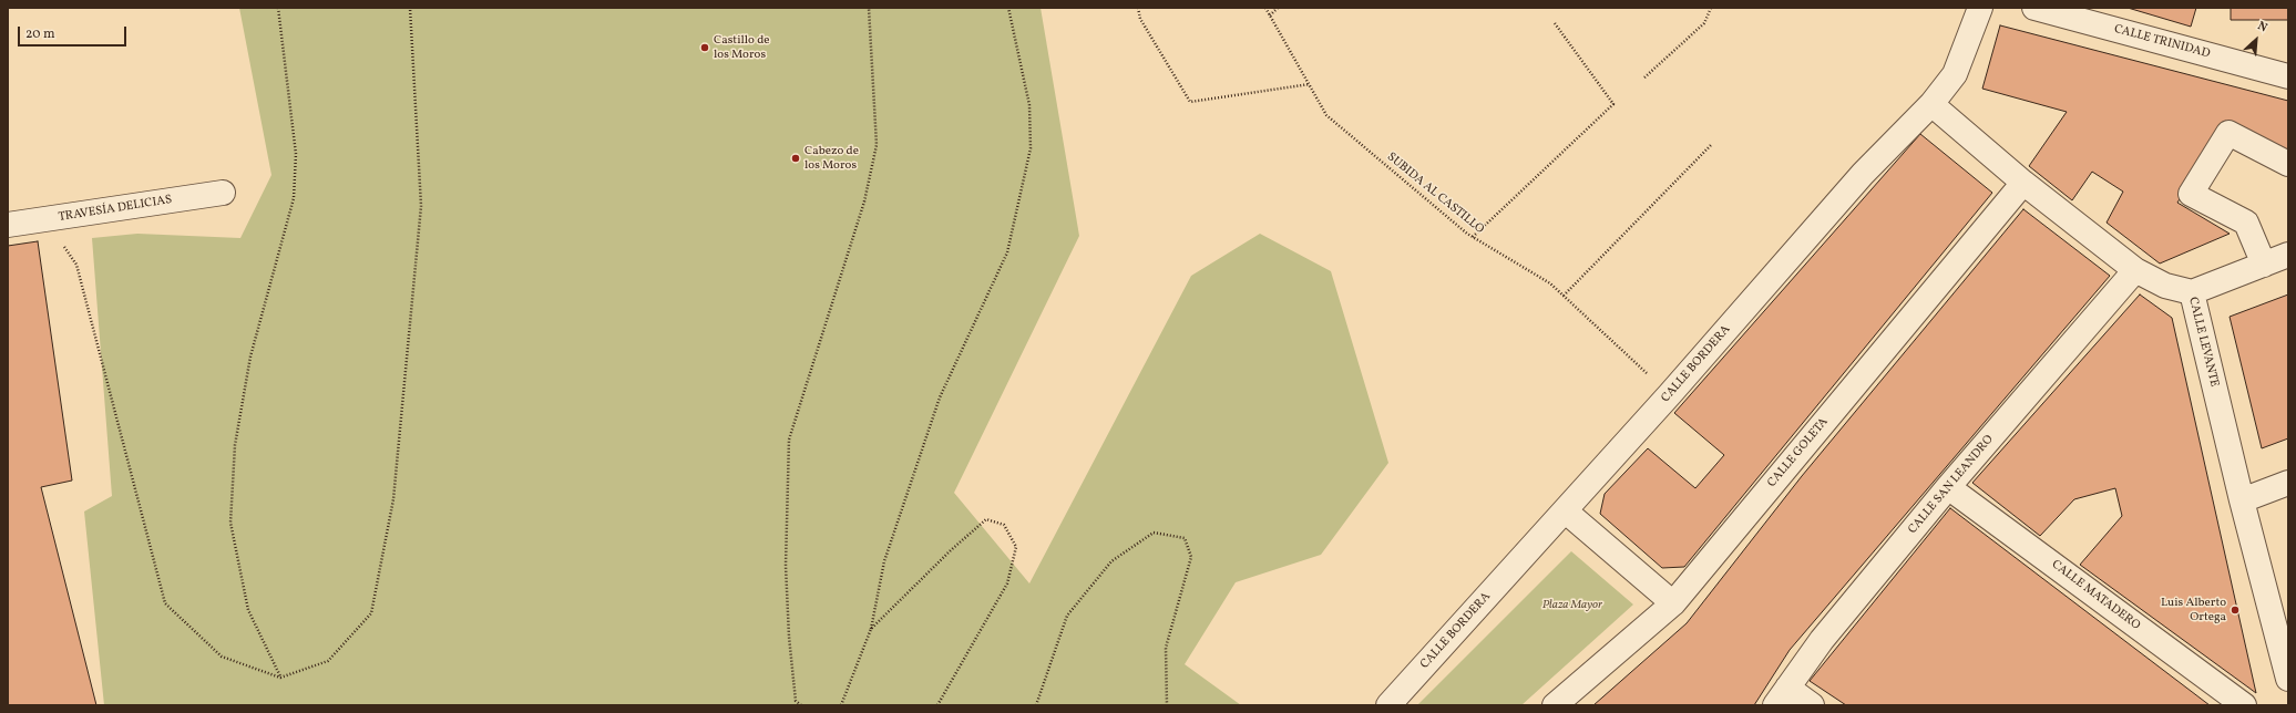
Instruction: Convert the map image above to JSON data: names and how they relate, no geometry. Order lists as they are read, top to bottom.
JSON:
{
  "streets": {
    "street": [
      "CALLE TRINIDAD",
      "TRAVESÍA DELICIAS",
      "CALLE LEVANTE",
      "CALLE BORDERA",
      "CALLE GOLETA",
      "CALLE SAN LEANDRO",
      "CALLE MATADERO"
    ],
    "path": ["SUBIDA AL CASTILLO"]
  },
  "crossings": [
    ["SUBIDA AL CASTILLO", "CALLE BORDERA"],
    ["CALLE LEVANTE", "CALLE BORDERA"],
    ["CALLE LEVANTE", "CALLE GOLETA"],
    ["CALLE LEVANTE", "CALLE SAN LEANDRO"],
    ["CALLE SAN LEANDRO", "CALLE MATADERO"]
  ],
  "parks": ["Plaza Mayor"],
  "places": ["Castillo de los Moros", "Cabezo de los Moros", "Luis Alberto Ortega"],
  "scale_bar": "20 m",
  "north": "top right"
}
